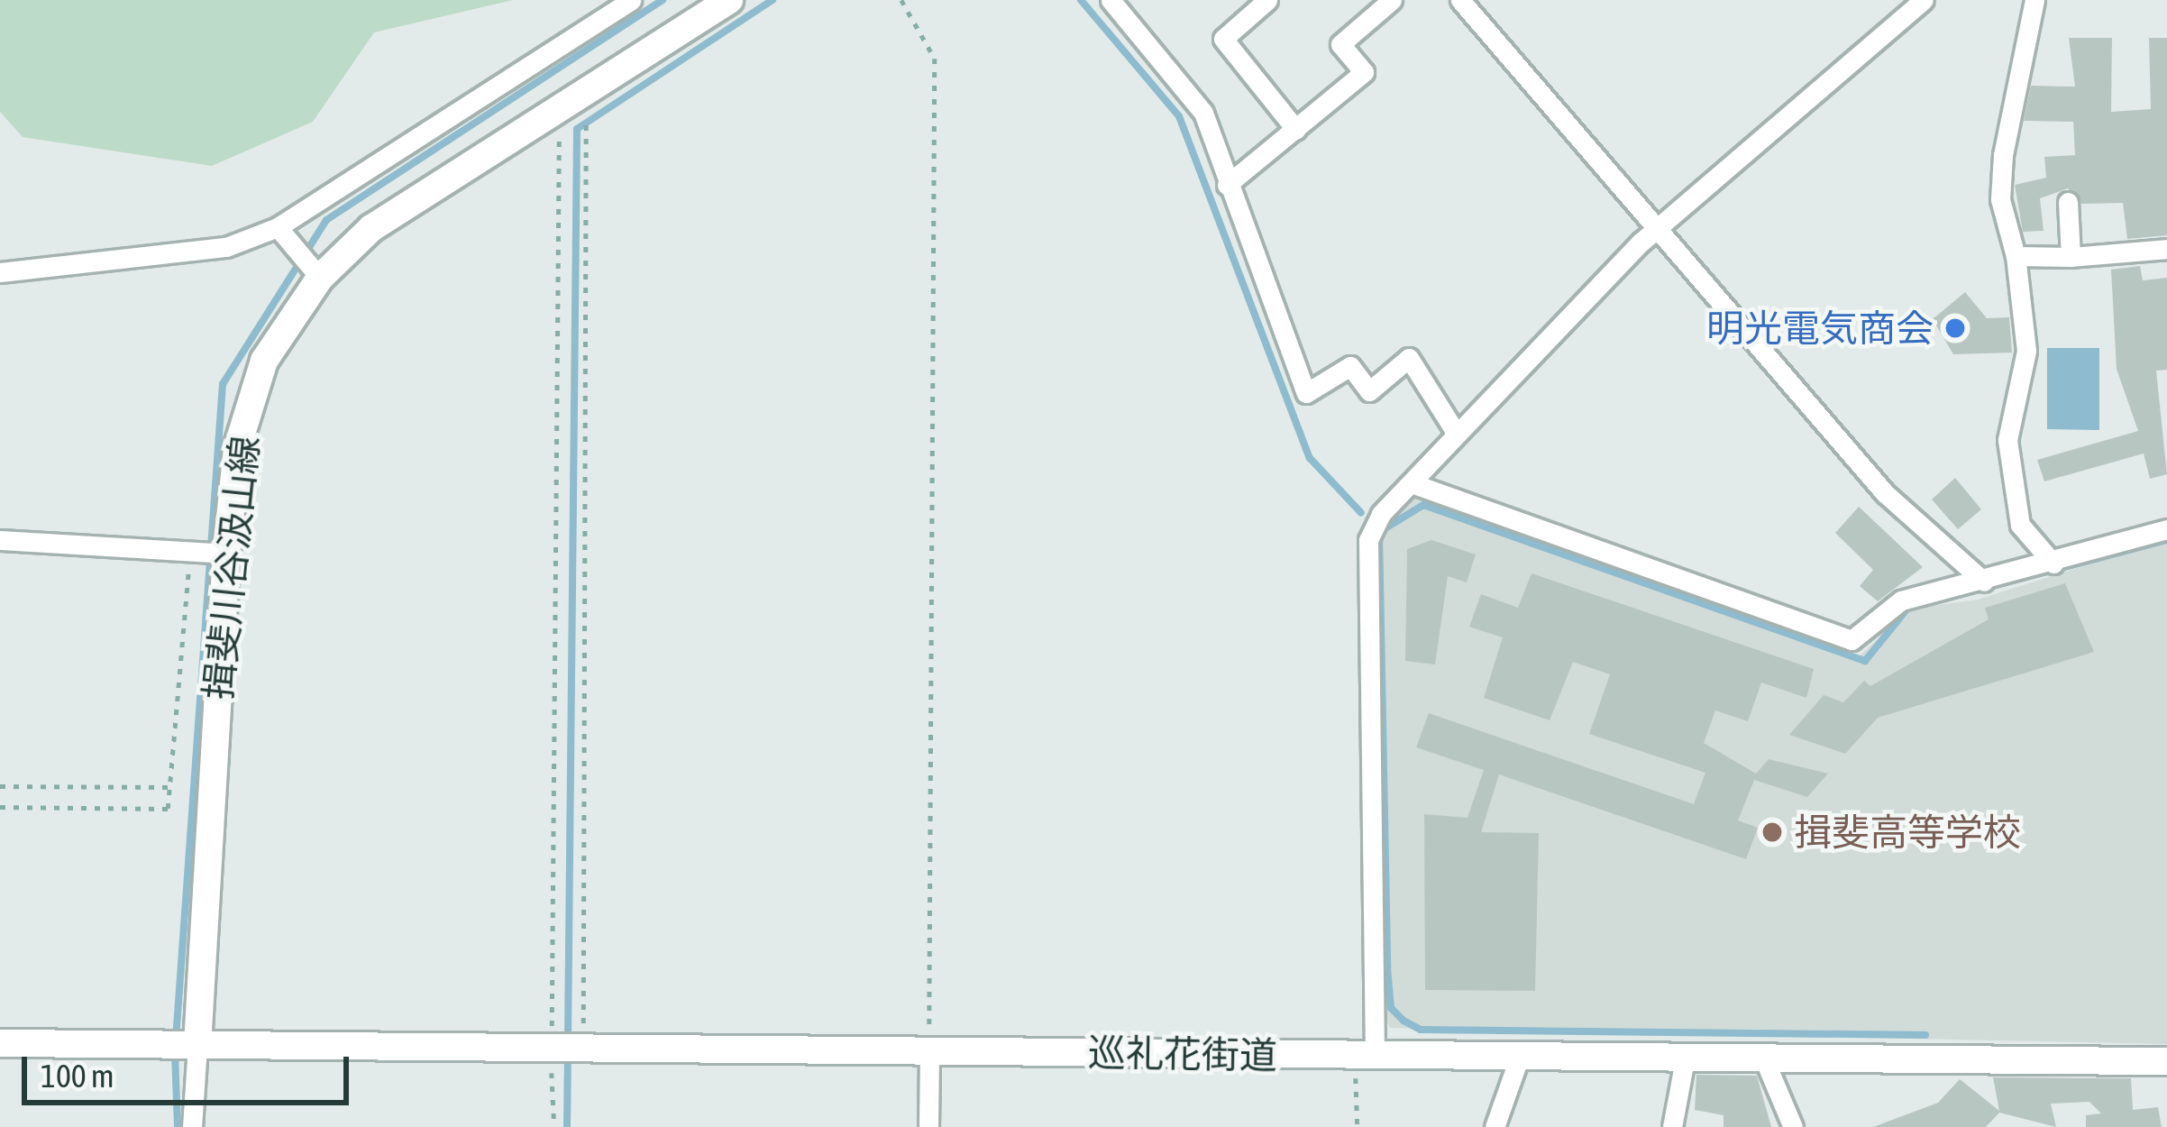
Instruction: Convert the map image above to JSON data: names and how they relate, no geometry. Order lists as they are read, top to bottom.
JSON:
{
  "streets": {
    "street": ["揖斐川谷汲山線", "巡礼花街道"]
  },
  "crossings": [
    ["揖斐川谷汲山線", "巡礼花街道"]
  ],
  "places": ["明光電気商会", "揖斐高等学校"],
  "scale_bar": "100 m"
}
